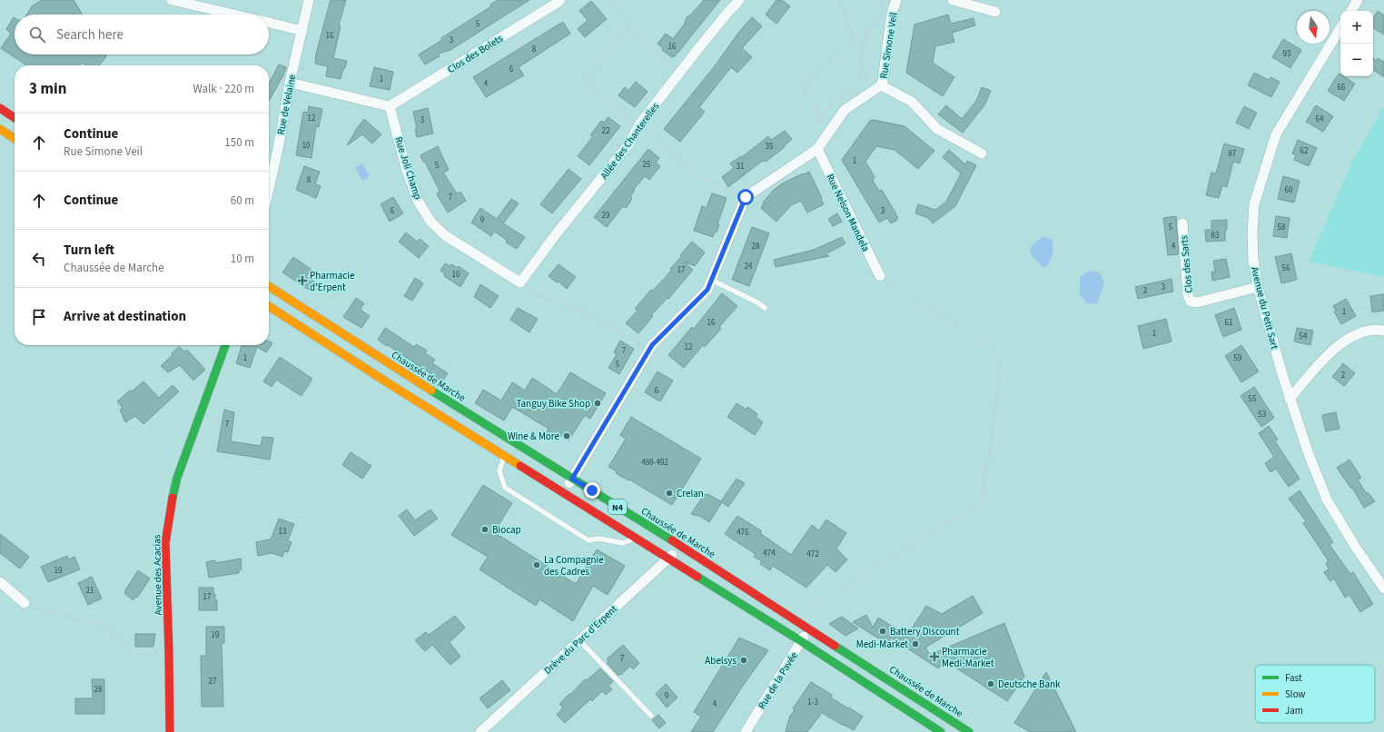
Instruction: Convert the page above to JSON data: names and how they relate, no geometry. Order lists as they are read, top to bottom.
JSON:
{
  "streets": {
    "main road": ["Chaussée de Marche", "N4", "Avenue des Acacias"],
    "street": [
      "Rue Simone Veil",
      "Clos des Bolets",
      "Rue de Velaine",
      "Allée des Chanterelles",
      "Rue Joli Champ",
      "Rue Nelson Mandela",
      "Clos des Sarts",
      "Avenue du Petit Sart",
      "Drève du Parc d'Erpent",
      "Rue de la Pavée"
    ]
  },
  "crossings": [
    ["Rue Simone Veil", "Rue Nelson Mandela"],
    ["Clos des Bolets", "Rue Joli Champ"],
    ["Allée des Chanterelles", "Rue Joli Champ"],
    ["Clos des Sarts", "Avenue du Petit Sart"],
    ["Chaussée de Marche", "Drève du Parc d'Erpent"],
    ["Chaussée de Marche", "Rue de la Pavée"],
    ["N4", "Drève du Parc d'Erpent"],
    ["N4", "Rue de la Pavée"]
  ],
  "places": {
    "health": ["Pharmacie d'Erpent", "Pharmacie Medi-Market"],
    "other": [
      "Tanguy Bike Shop",
      "Wine & More",
      "Crelan",
      "Biocap",
      "La Compagnie des Cadres",
      "Battery Discount",
      "Medi-Market",
      "Abelsys",
      "Deutsche Bank"
    ]
  },
  "house_numbers": [
    "5",
    "16",
    "3",
    "16",
    "8",
    "93",
    "6",
    "1",
    "4",
    "66",
    "12",
    "64",
    "3",
    "22",
    "10",
    "35",
    "62",
    "87",
    "1",
    "25",
    "5",
    "31",
    "8",
    "60",
    "7",
    "6",
    "3",
    "29",
    "9",
    "5",
    "58",
    "83",
    "28",
    "4",
    "24",
    "56",
    "17",
    "10",
    "3",
    "2",
    "1",
    "16",
    "61",
    "1",
    "54",
    "12",
    "7",
    "1",
    "59",
    "5",
    "2",
    "6",
    "55",
    "53",
    "7",
    "488-492",
    "13",
    "476",
    "474",
    "472",
    "19",
    "21",
    "17",
    "19",
    "7",
    "27",
    "28",
    "9",
    "1-3",
    "4"
  ],
  "legend": ["Fast", "Slow", "Jam"],
  "north": "bottom",
  "page": {
    "map_buttons": ["+", "−"],
    "search": "Search here",
    "heading": ["3 min", "Walk · 220 m"],
    "list": [
      ["Continue", "Rue Simone Veil", "150 m"],
      ["Continue", "60 m"],
      ["Turn left", "Chaussée de Marche", "10 m"],
      "Arrive at destination"
    ]
  }
}
